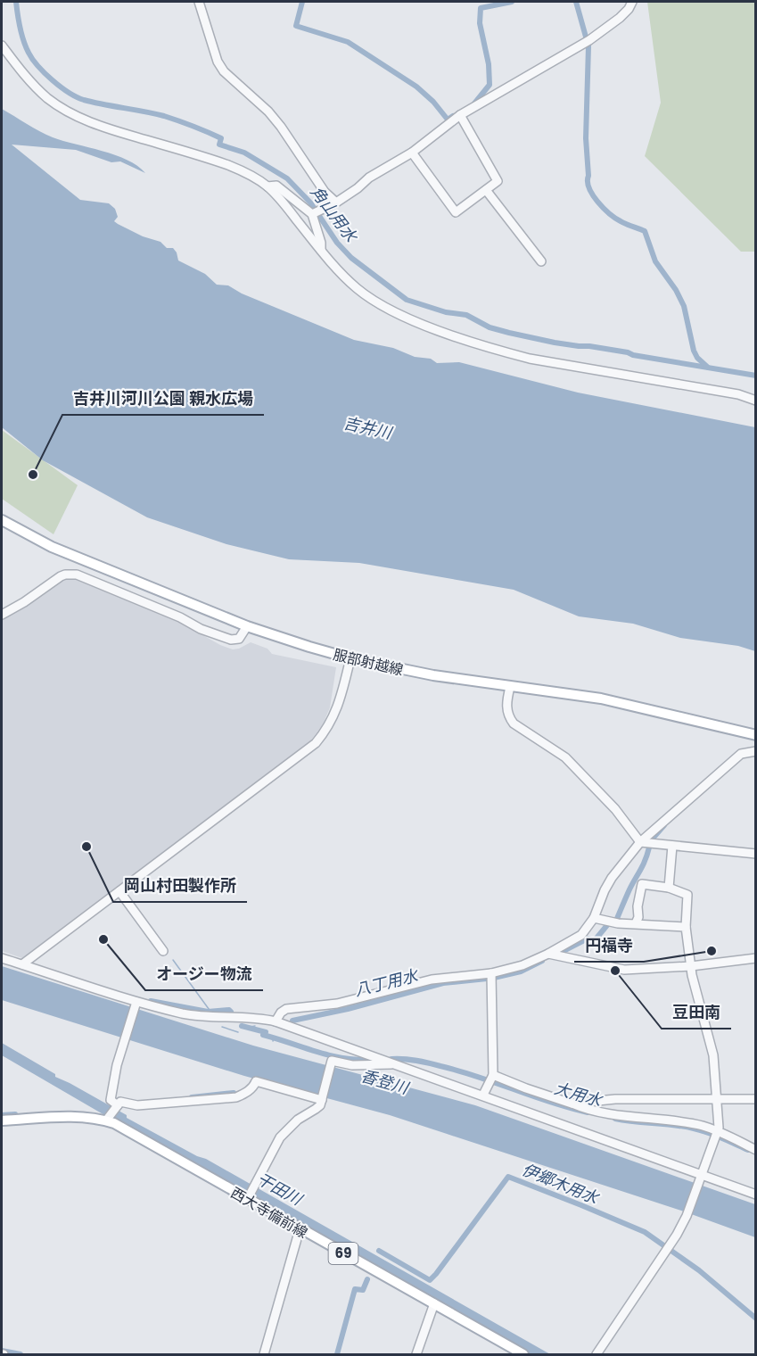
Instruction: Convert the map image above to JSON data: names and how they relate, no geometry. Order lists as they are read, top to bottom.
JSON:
{
  "streets": {
    "main road": ["服部射越線", "西大寺備前線", "69"]
  },
  "water": [
    "角山用水",
    "吉井川",
    "八丁用水",
    "香登川",
    "大用水",
    "伊郷木用水",
    "干田川"
  ],
  "places": [
    "吉井川河川公園 親水広場",
    "岡山村田製作所",
    "オージー物流",
    "円福寺",
    "豆田南"
  ]
}
